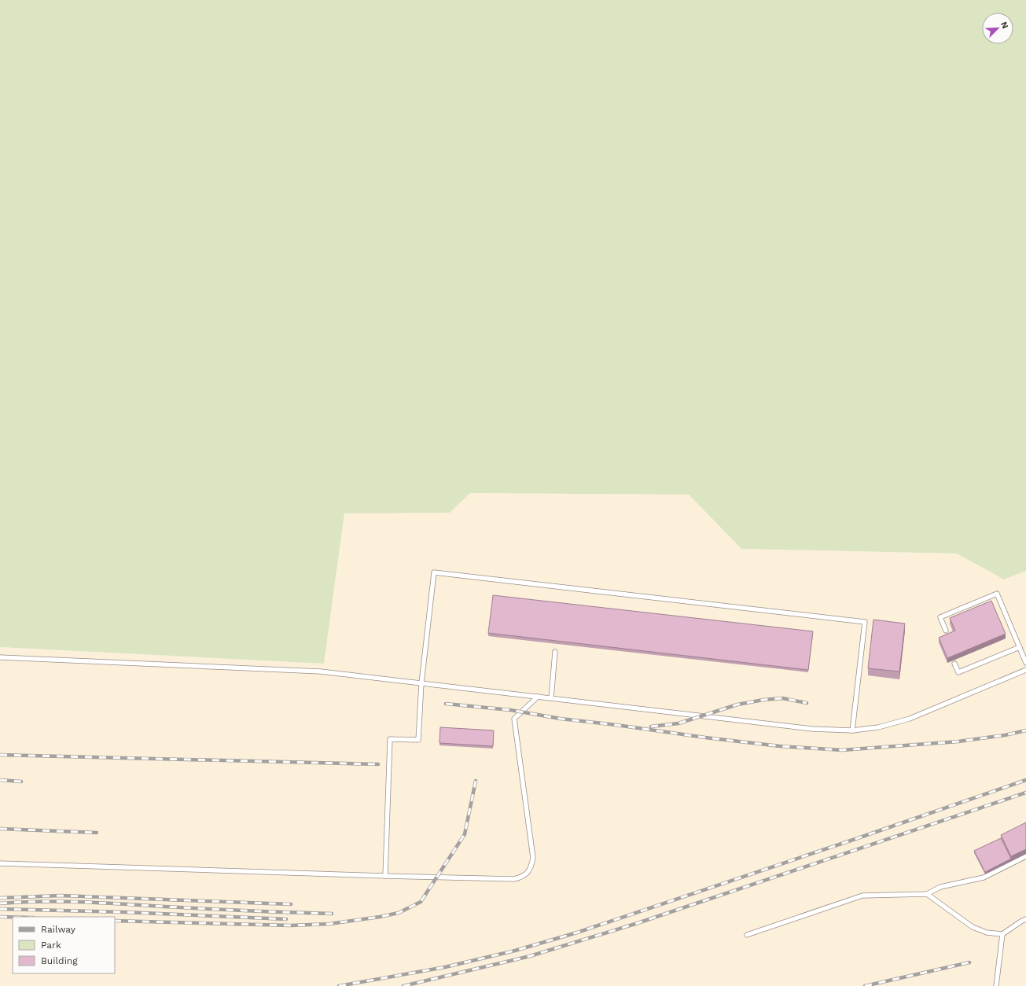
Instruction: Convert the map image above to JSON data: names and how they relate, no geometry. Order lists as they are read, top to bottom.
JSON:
{
  "legend": ["Railway", "Park", "Building"],
  "north": "top right"
}
